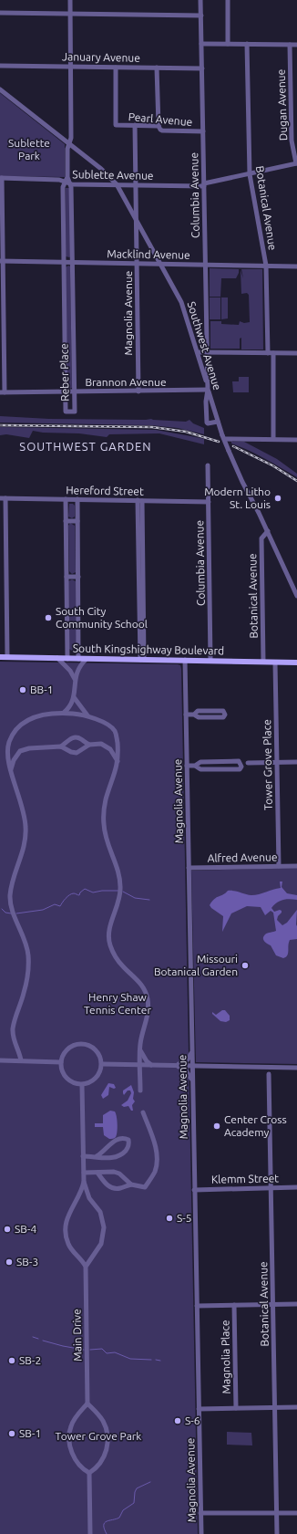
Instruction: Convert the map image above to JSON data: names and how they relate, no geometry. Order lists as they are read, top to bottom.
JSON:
{
  "streets": {
    "main road": ["South Kingshighway Boulevard"],
    "street": [
      "January Avenue",
      "Dugan Avenue",
      "Pearl Avenue",
      "Sublette Avenue",
      "Columbia Avenue",
      "Botanical Avenue",
      "Macklind Avenue",
      "Magnolia Avenue",
      "Southwest Avenue",
      "Reber Place",
      "Brannon Avenue",
      "Hereford Street",
      "Tower Grove Place",
      "Alfred Avenue",
      "Klemm Street",
      "Main Drive",
      "Magnolia Place"
    ]
  },
  "crossings": [
    ["January Avenue", "Pearl Avenue"],
    ["January Avenue", "Columbia Avenue"],
    ["January Avenue", "Reber Place"],
    ["Dugan Avenue", "Sublette Avenue"],
    ["Pearl Avenue", "Columbia Avenue"],
    ["Pearl Avenue", "Magnolia Avenue"],
    ["Sublette Avenue", "Columbia Avenue"],
    ["Sublette Avenue", "Botanical Avenue"],
    ["Sublette Avenue", "Magnolia Avenue"],
    ["Sublette Avenue", "Southwest Avenue"],
    ["Sublette Avenue", "Reber Place"],
    ["Columbia Avenue", "Macklind Avenue"],
    ["Columbia Avenue", "Southwest Avenue"],
    ["Columbia Avenue", "Brannon Avenue"],
    ["Columbia Avenue", "Hereford Street"],
    ["Columbia Avenue", "South Kingshighway Boulevard"],
    ["Botanical Avenue", "Macklind Avenue"],
    ["Botanical Avenue", "Southwest Avenue"],
    ["Botanical Avenue", "South Kingshighway Boulevard"],
    ["Botanical Avenue", "Klemm Street"],
    ["Macklind Avenue", "Magnolia Avenue"],
    ["Macklind Avenue", "Southwest Avenue"],
    ["Macklind Avenue", "Reber Place"],
    ["Magnolia Avenue", "Southwest Avenue"],
    ["Magnolia Avenue", "Brannon Avenue"],
    ["Magnolia Avenue", "South Kingshighway Boulevard"],
    ["Magnolia Avenue", "Alfred Avenue"],
    ["Magnolia Avenue", "Klemm Street"],
    ["Southwest Avenue", "Reber Place"],
    ["Southwest Avenue", "Brannon Avenue"],
    ["Reber Place", "Brannon Avenue"],
    ["South Kingshighway Boulevard", "Tower Grove Place"],
    ["Tower Grove Place", "Alfred Avenue"]
  ],
  "districts": ["SOUTHWEST GARDEN"],
  "parks": ["Sublette Park", "Henry Shaw Tennis Center", "Tower Grove Park"],
  "places": [
    "Modern Litho St. Louis",
    "South City Community School",
    "BB-1",
    "Missouri Botanical Garden",
    "Center Cross Academy",
    "S-5",
    "SB-4",
    "SB-3",
    "SB-2",
    "S-6",
    "SB-1"
  ]
}
